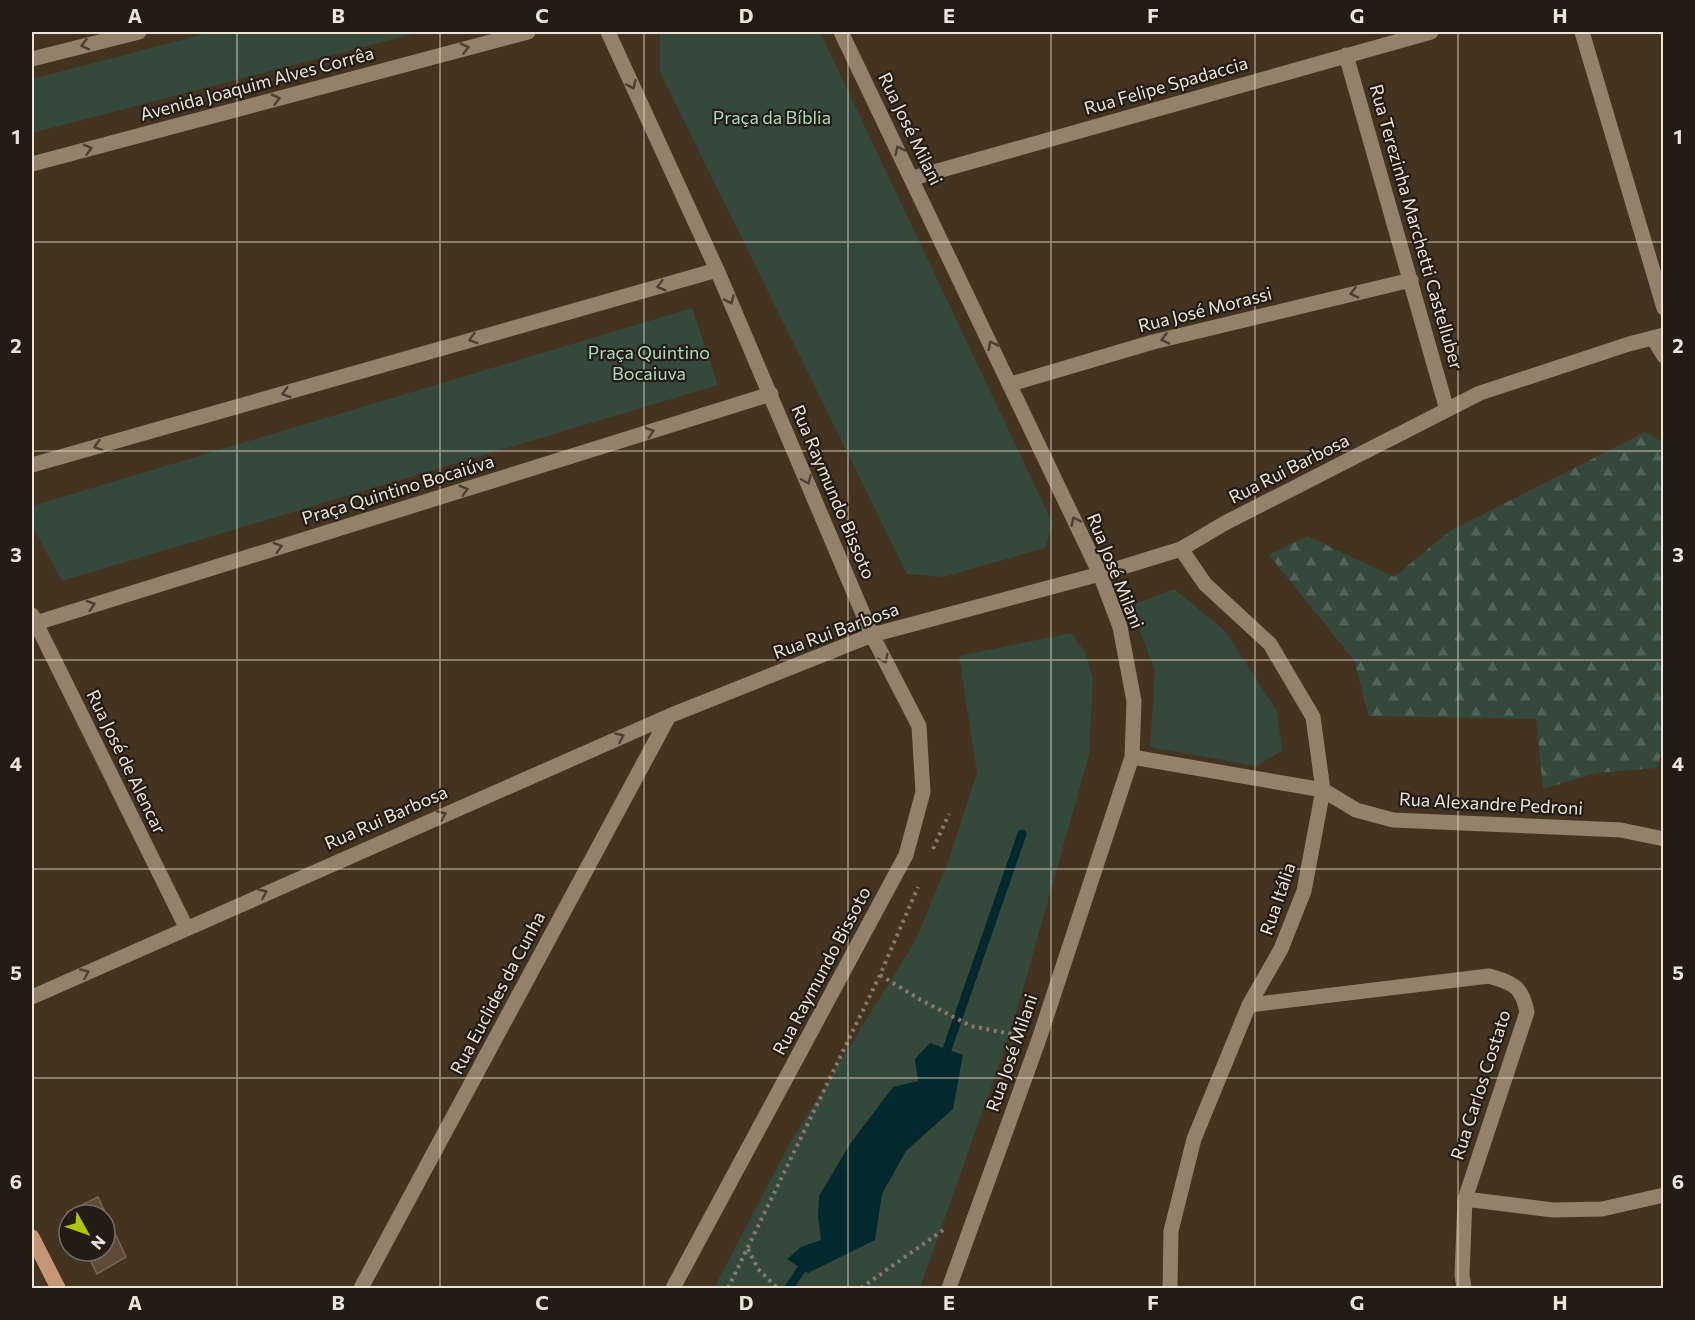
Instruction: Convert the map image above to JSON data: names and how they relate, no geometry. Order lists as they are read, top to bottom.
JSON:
{
  "streets": {
    "street": [
      "Avenida Joaquim Alves Corrêa",
      "Rua Felipe Spadaccia",
      "Rua José Milani",
      "Rua Terezinha Marchetti Castelluber",
      "Rua José Morassi",
      "Rua Rui Barbosa",
      "Praça Quintino Bocaiúva",
      "Rua Raymundo Bissoto",
      "Rua José de Alencar",
      "Rua Alexandre Pedroni",
      "Rua Itália",
      "Rua Euclides da Cunha",
      "Rua Carlos Costato"
    ]
  },
  "crossings": [
    ["Rua Felipe Spadaccia", "Rua José Milani"],
    ["Rua Felipe Spadaccia", "Rua Terezinha Marchetti Castelluber"],
    ["Rua José Milani", "Rua José Morassi"],
    ["Rua José Milani", "Rua Rui Barbosa"],
    ["Rua Terezinha Marchetti Castelluber", "Rua José Morassi"],
    ["Rua Terezinha Marchetti Castelluber", "Rua Rui Barbosa"],
    ["Rua Rui Barbosa", "Rua Raymundo Bissoto"],
    ["Rua Rui Barbosa", "Rua José de Alencar"],
    ["Rua Rui Barbosa", "Rua Itália"],
    ["Rua Rui Barbosa", "Rua Euclides da Cunha"],
    ["Praça Quintino Bocaiúva", "Rua Raymundo Bissoto"],
    ["Praça Quintino Bocaiúva", "Rua José de Alencar"],
    ["Rua Alexandre Pedroni", "Rua Itália"],
    ["Rua Itália", "Rua Carlos Costato"]
  ],
  "one_way": [
    "Avenida Joaquim Alves Corrêa",
    "Rua José Milani",
    "Rua José Morassi",
    "Rua Rui Barbosa",
    "Praça Quintino Bocaiúva",
    "Rua Raymundo Bissoto"
  ],
  "parks": ["Praça da Bíblia", "Praça Quintino Bocaiuva"],
  "north": "bottom right",
  "grid": {
    "columns": [
      "A",
      "B",
      "C",
      "D",
      "E",
      "F",
      "G",
      "H"
    ],
    "rows": [
      "1",
      "2",
      "3",
      "4",
      "5",
      "6"
    ]
  }
}
